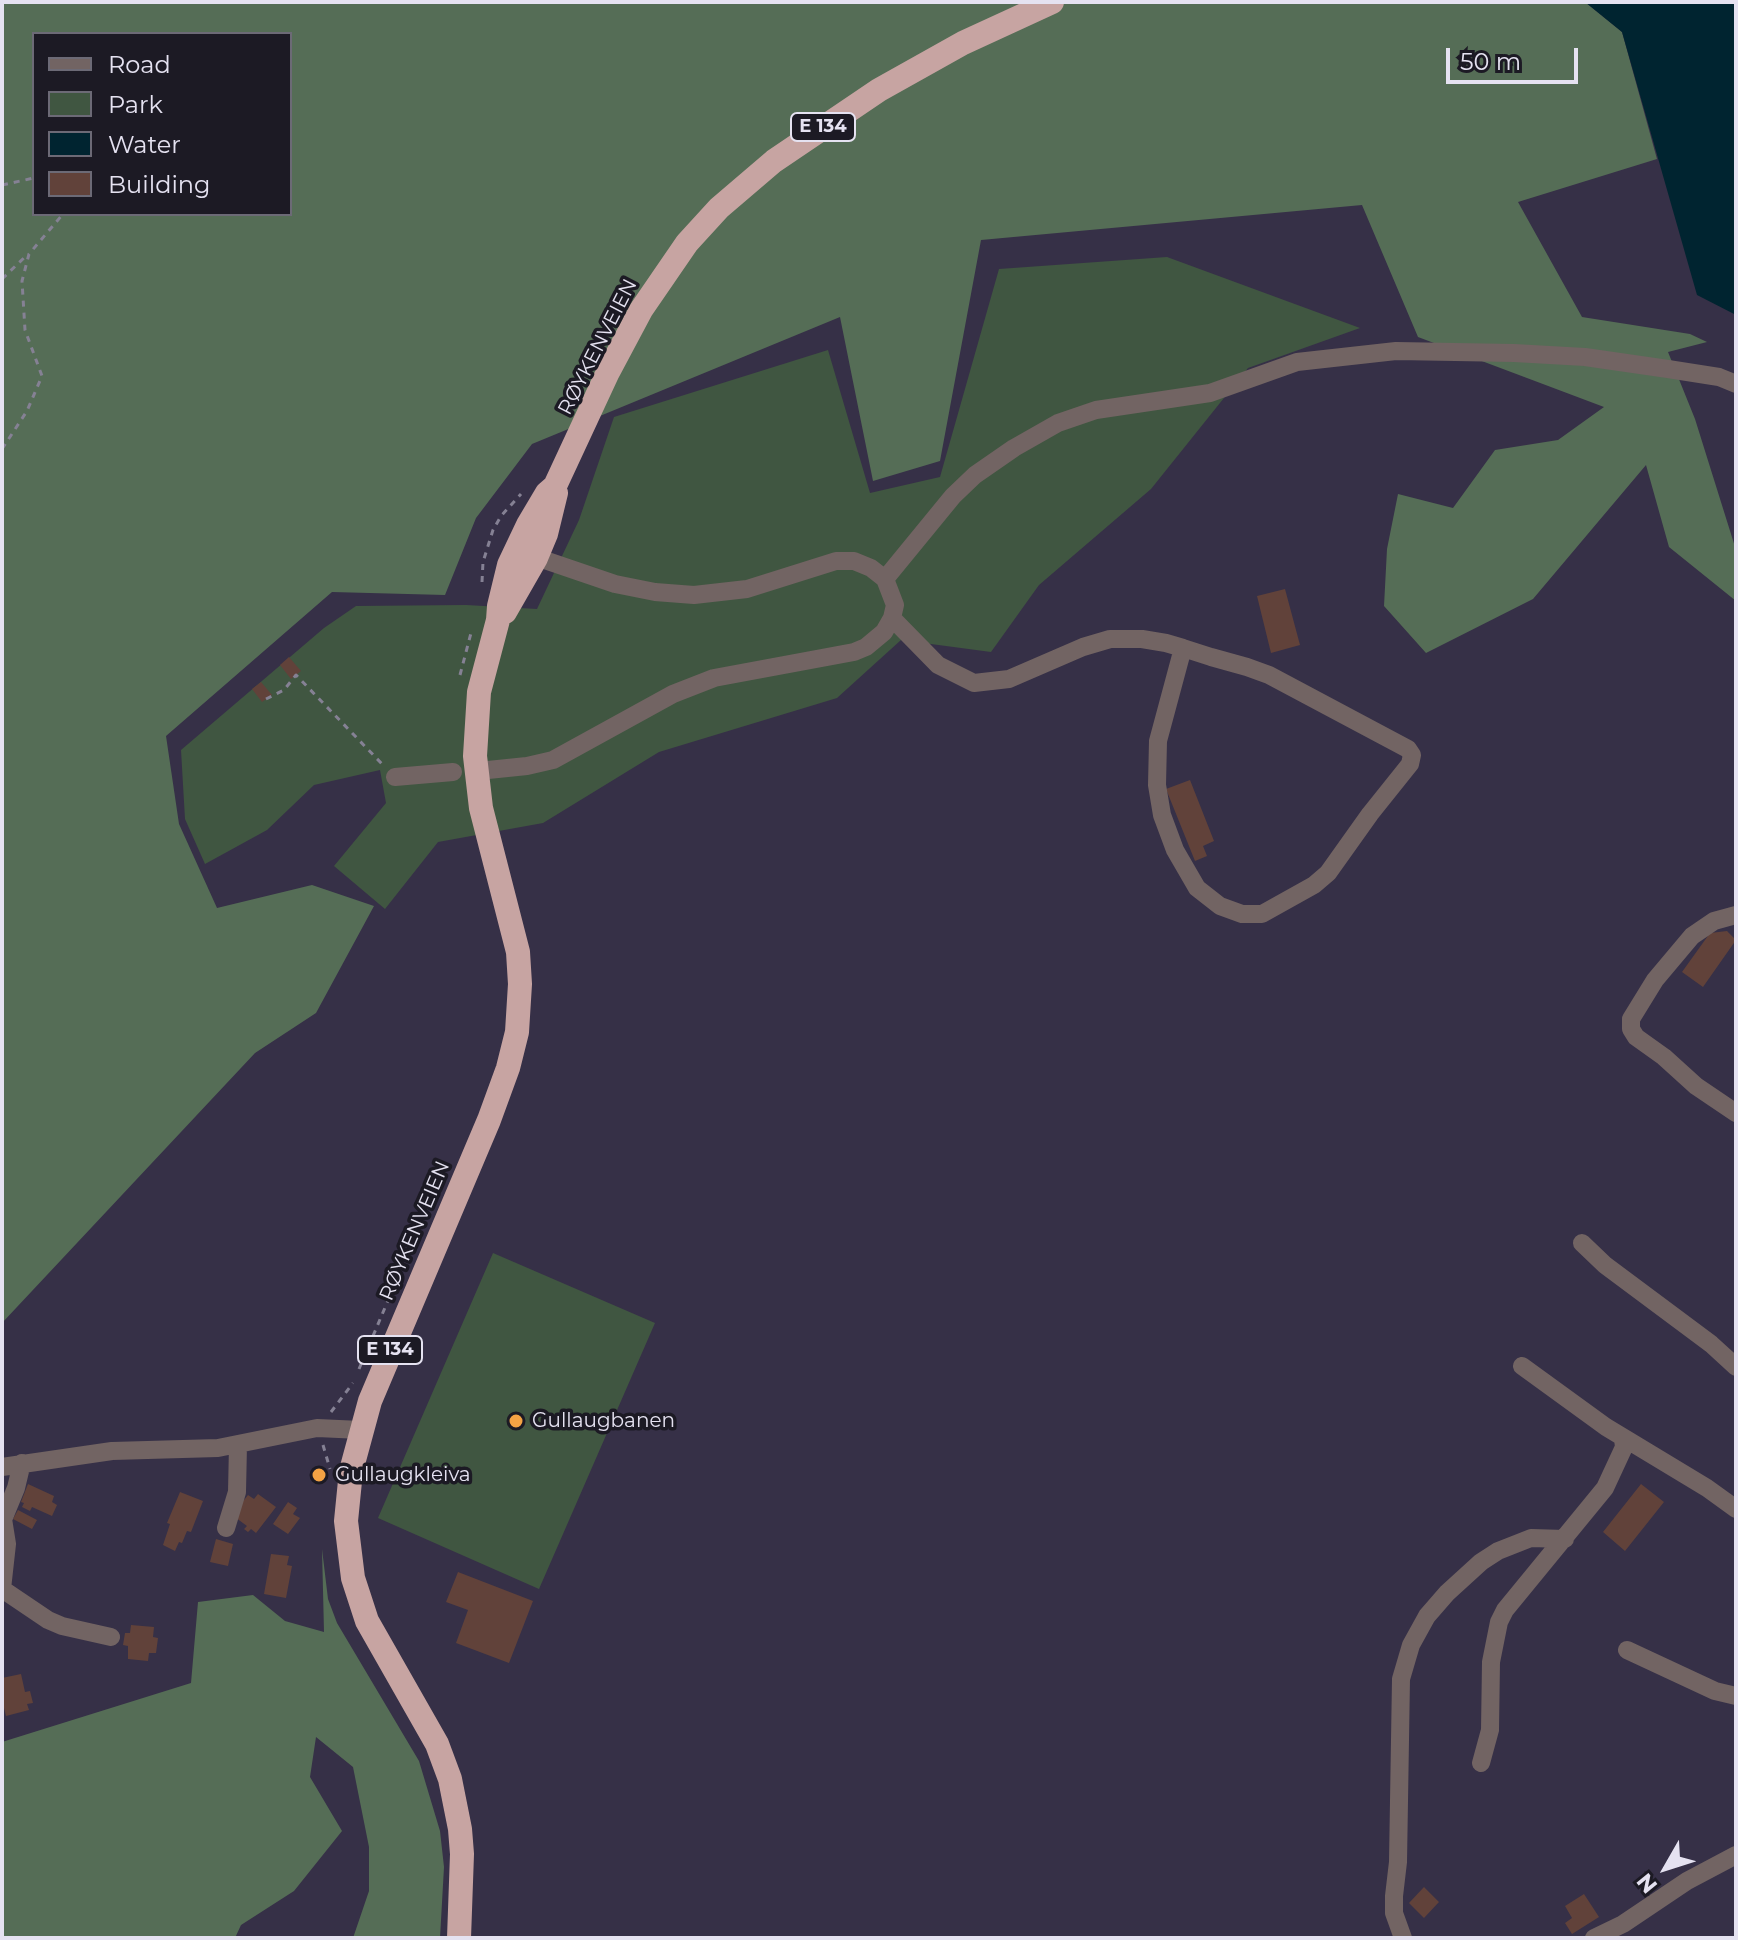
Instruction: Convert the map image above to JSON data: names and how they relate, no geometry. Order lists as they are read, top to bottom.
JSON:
{
  "streets": {
    "highway": ["E 134", "RØYKENVEIEN"]
  },
  "places": ["Gullaugbanen", "Gullaugkleiva"],
  "legend": [
    "Road",
    "Park",
    "Water",
    "Building"
  ],
  "scale_bar": "50 m",
  "north": "bottom left"
}
